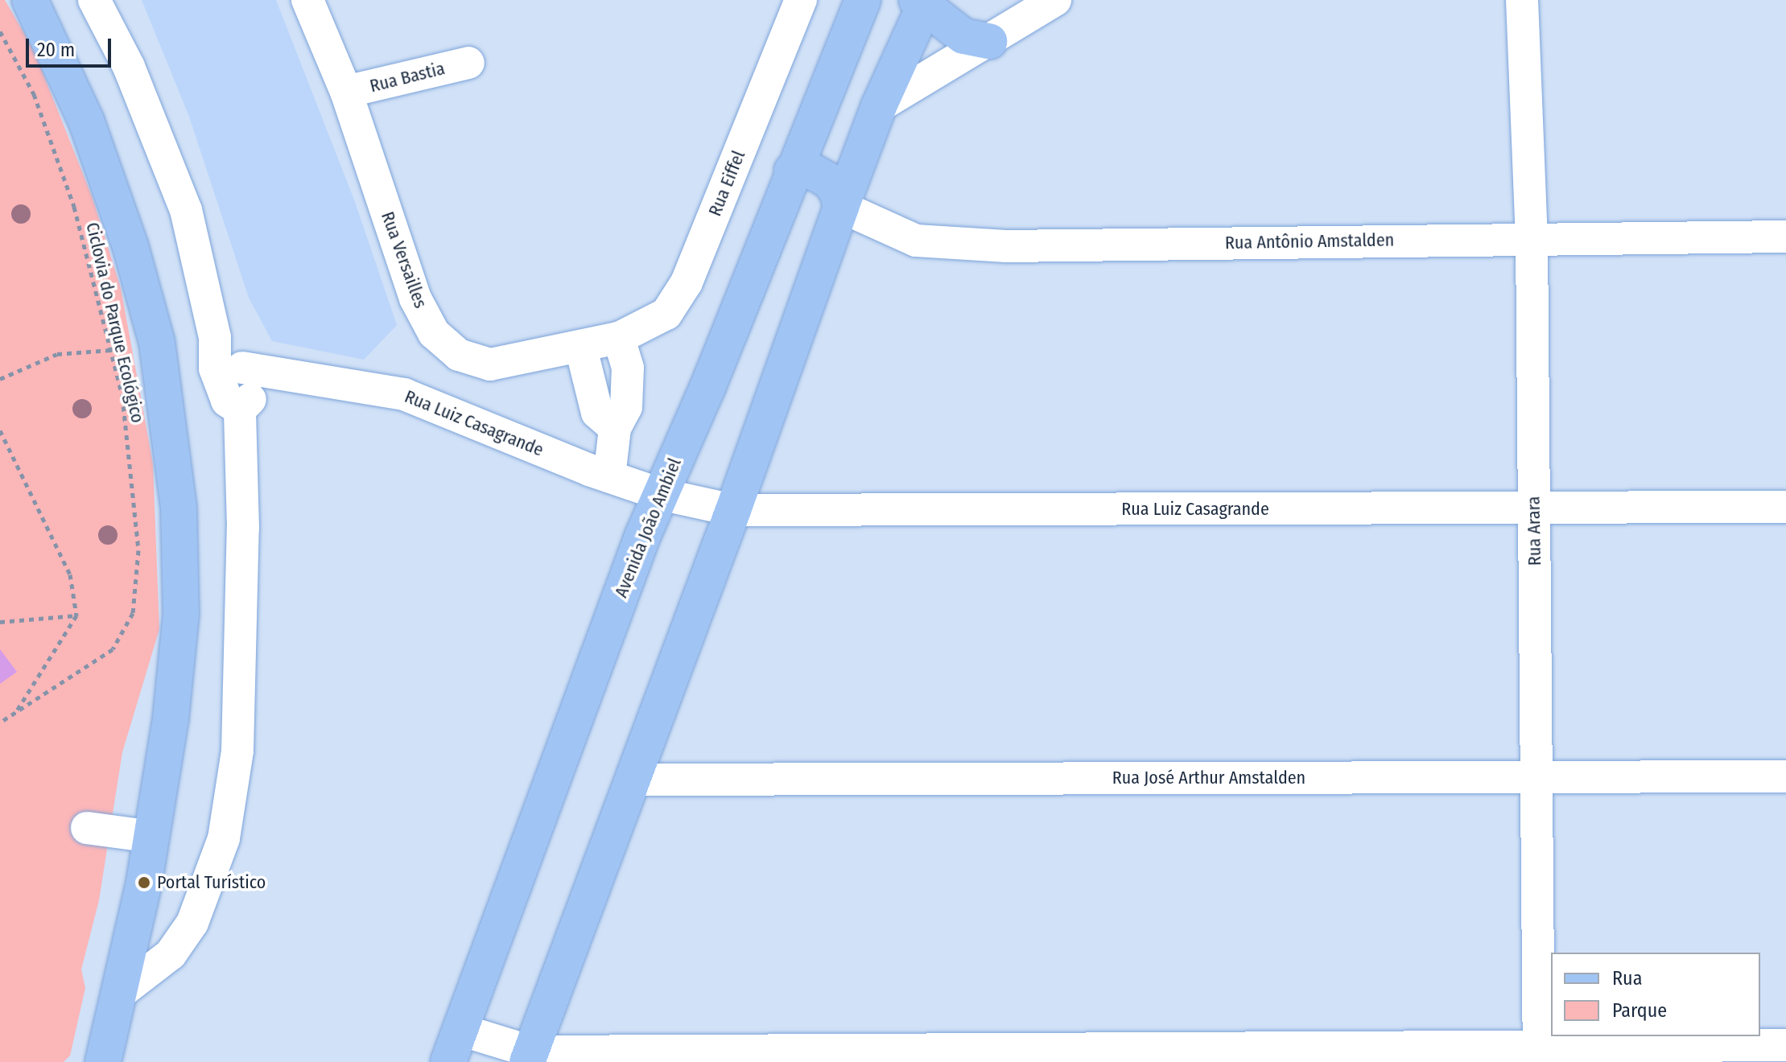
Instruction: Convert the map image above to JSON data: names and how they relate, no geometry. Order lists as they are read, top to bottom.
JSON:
{
  "streets": {
    "main road": ["Avenida João Ambiel"],
    "street": [
      "Rua Bastia",
      "Rua Eiffel",
      "Rua Antônio Amstalden",
      "Rua Versailles",
      "Rua Luiz Casagrande",
      "Rua Arara",
      "Rua José Arthur Amstalden"
    ],
    "path": ["Ciclovia do Parque Ecológico"]
  },
  "crossings": [
    ["Rua Bastia", "Rua Versailles"],
    ["Rua Eiffel", "Rua Versailles"],
    ["Rua Antônio Amstalden", "Rua Arara"],
    ["Rua Luiz Casagrande", "Avenida João Ambiel"],
    ["Rua Luiz Casagrande", "Rua Arara"],
    ["Rua Arara", "Rua José Arthur Amstalden"]
  ],
  "places": ["Portal Turístico"],
  "legend": ["Rua", "Parque"],
  "scale_bar": "20 m"
}
